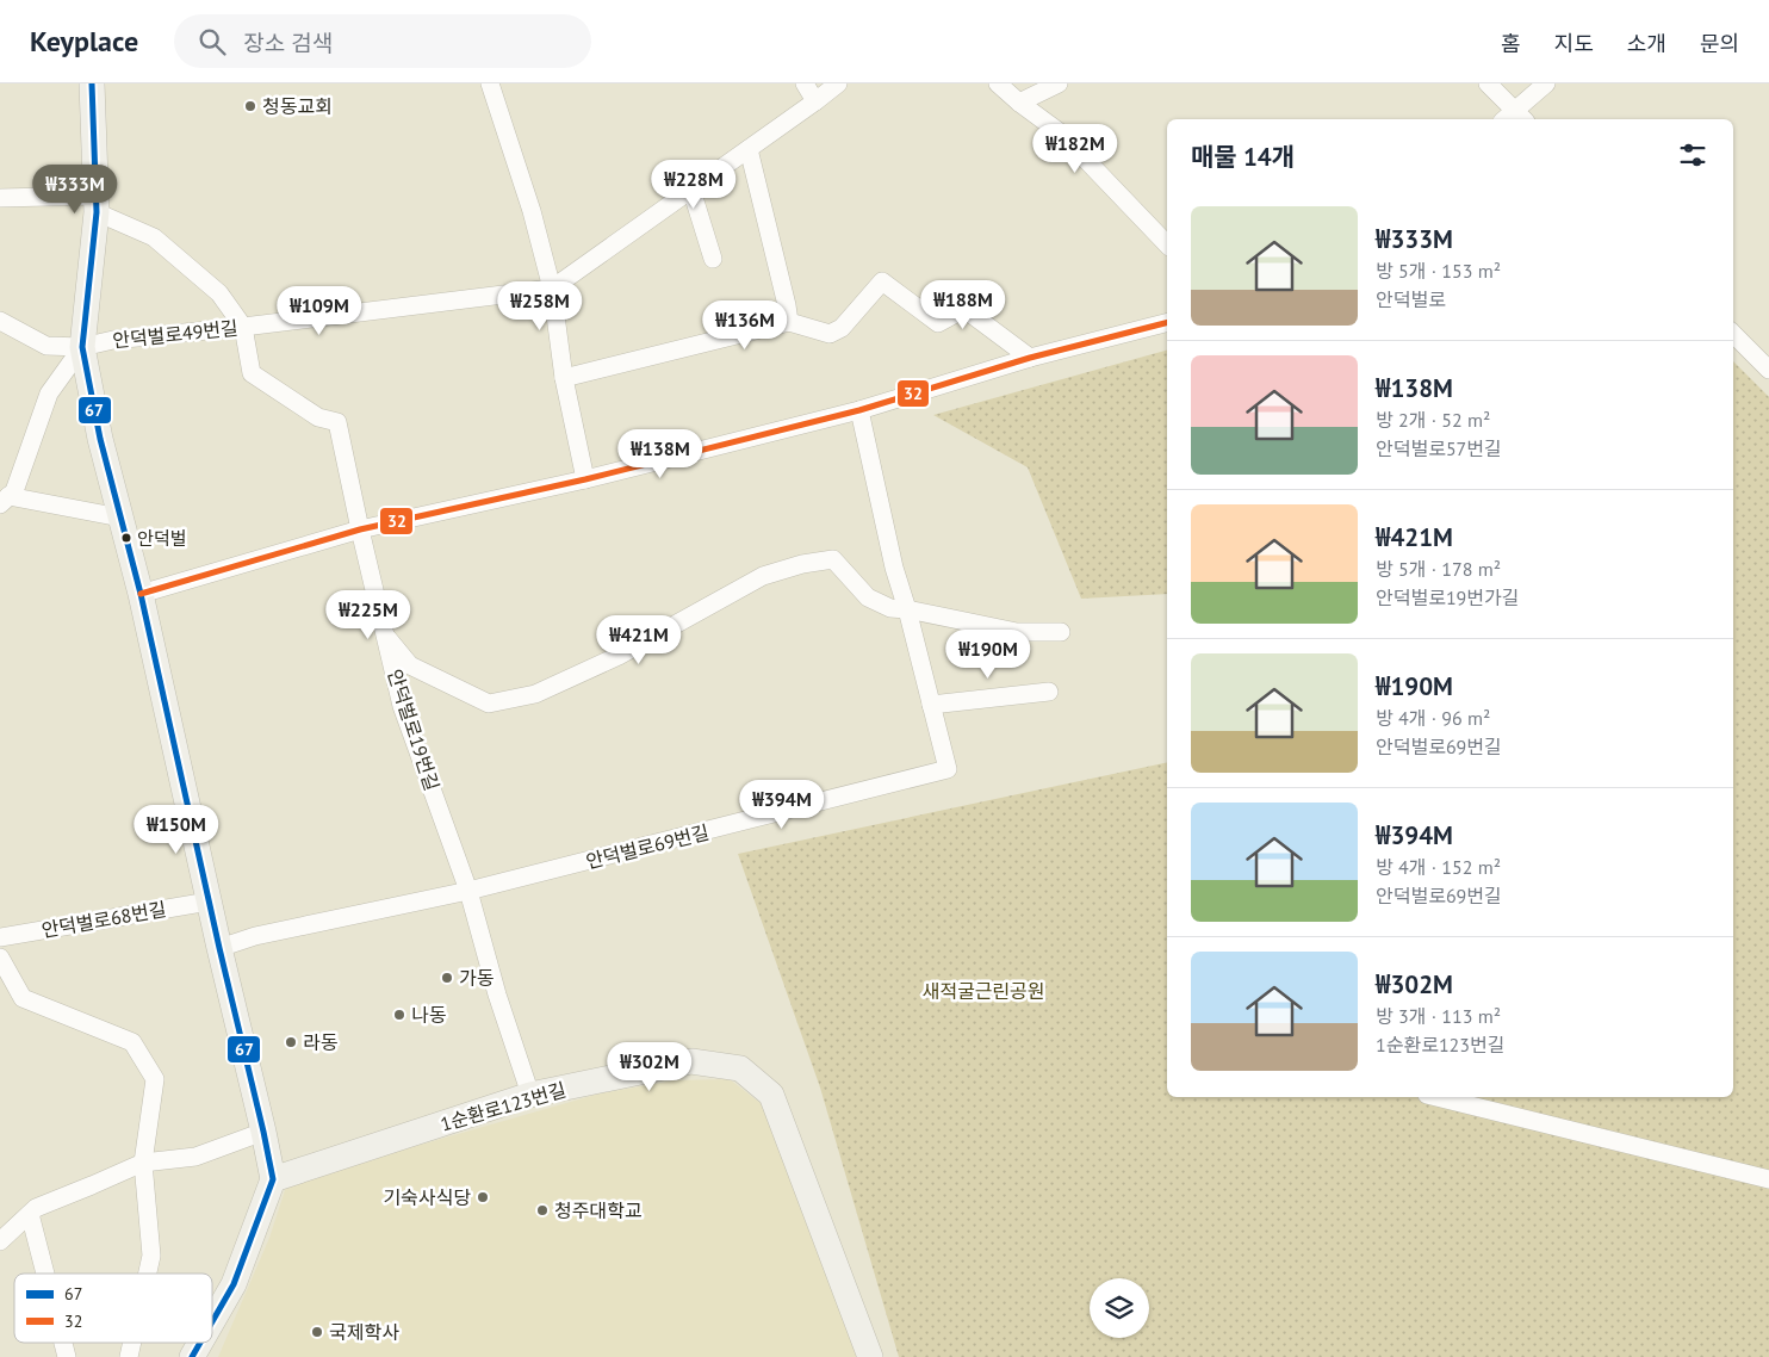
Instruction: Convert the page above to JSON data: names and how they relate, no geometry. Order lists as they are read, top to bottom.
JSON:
{
  "streets": {
    "street": [
      "안덕벌로49번길",
      "안덕벌로19번길",
      "안덕벌로69번길",
      "안덕벌로68번길",
      "1순환로123번길"
    ]
  },
  "crossings": [
    ["안덕벌로49번길", "안덕벌로19번길"],
    ["안덕벌로19번길", "안덕벌로69번길"],
    ["안덕벌로19번길", "1순환로123번길"]
  ],
  "parks": ["새적굴근린공원"],
  "places": [
    "청동교회",
    "안덕벌",
    "가동",
    "나동",
    "라동",
    "기숙사식당",
    "청주대학교",
    "국제학사"
  ],
  "lines": ["transit line 67", "transit line 32"],
  "legend": ["67", "32"],
  "page": {
    "header": "Keyplace",
    "search": "장소 검색",
    "nav": [
      "홈",
      "지도",
      "소개",
      "문의"
    ],
    "heading": "매물 14개",
    "price": [
      "₩182M",
      "₩228M",
      "₩333M",
      "₩188M",
      "₩258M",
      "₩109M",
      "₩136M",
      "₩138M",
      "₩225M",
      "₩421M",
      "₩190M",
      "₩394M",
      "₩150M",
      "₩302M"
    ],
    "list": [
      {
        "name": "₩333M",
        "note": "방 5개 · 153 m² · 안덕벌로"
      },
      {
        "name": "₩138M",
        "note": "방 2개 · 52 m² · 안덕벌로57번길"
      },
      {
        "name": "₩421M",
        "note": "방 5개 · 178 m² · 안덕벌로19번가길"
      },
      {
        "name": "₩190M",
        "note": "방 4개 · 96 m² · 안덕벌로69번길"
      },
      {
        "name": "₩394M",
        "note": "방 4개 · 152 m² · 안덕벌로69번길"
      },
      {
        "name": "₩302M",
        "note": "방 3개 · 113 m² · 1순환로123번길"
      }
    ]
  }
}
